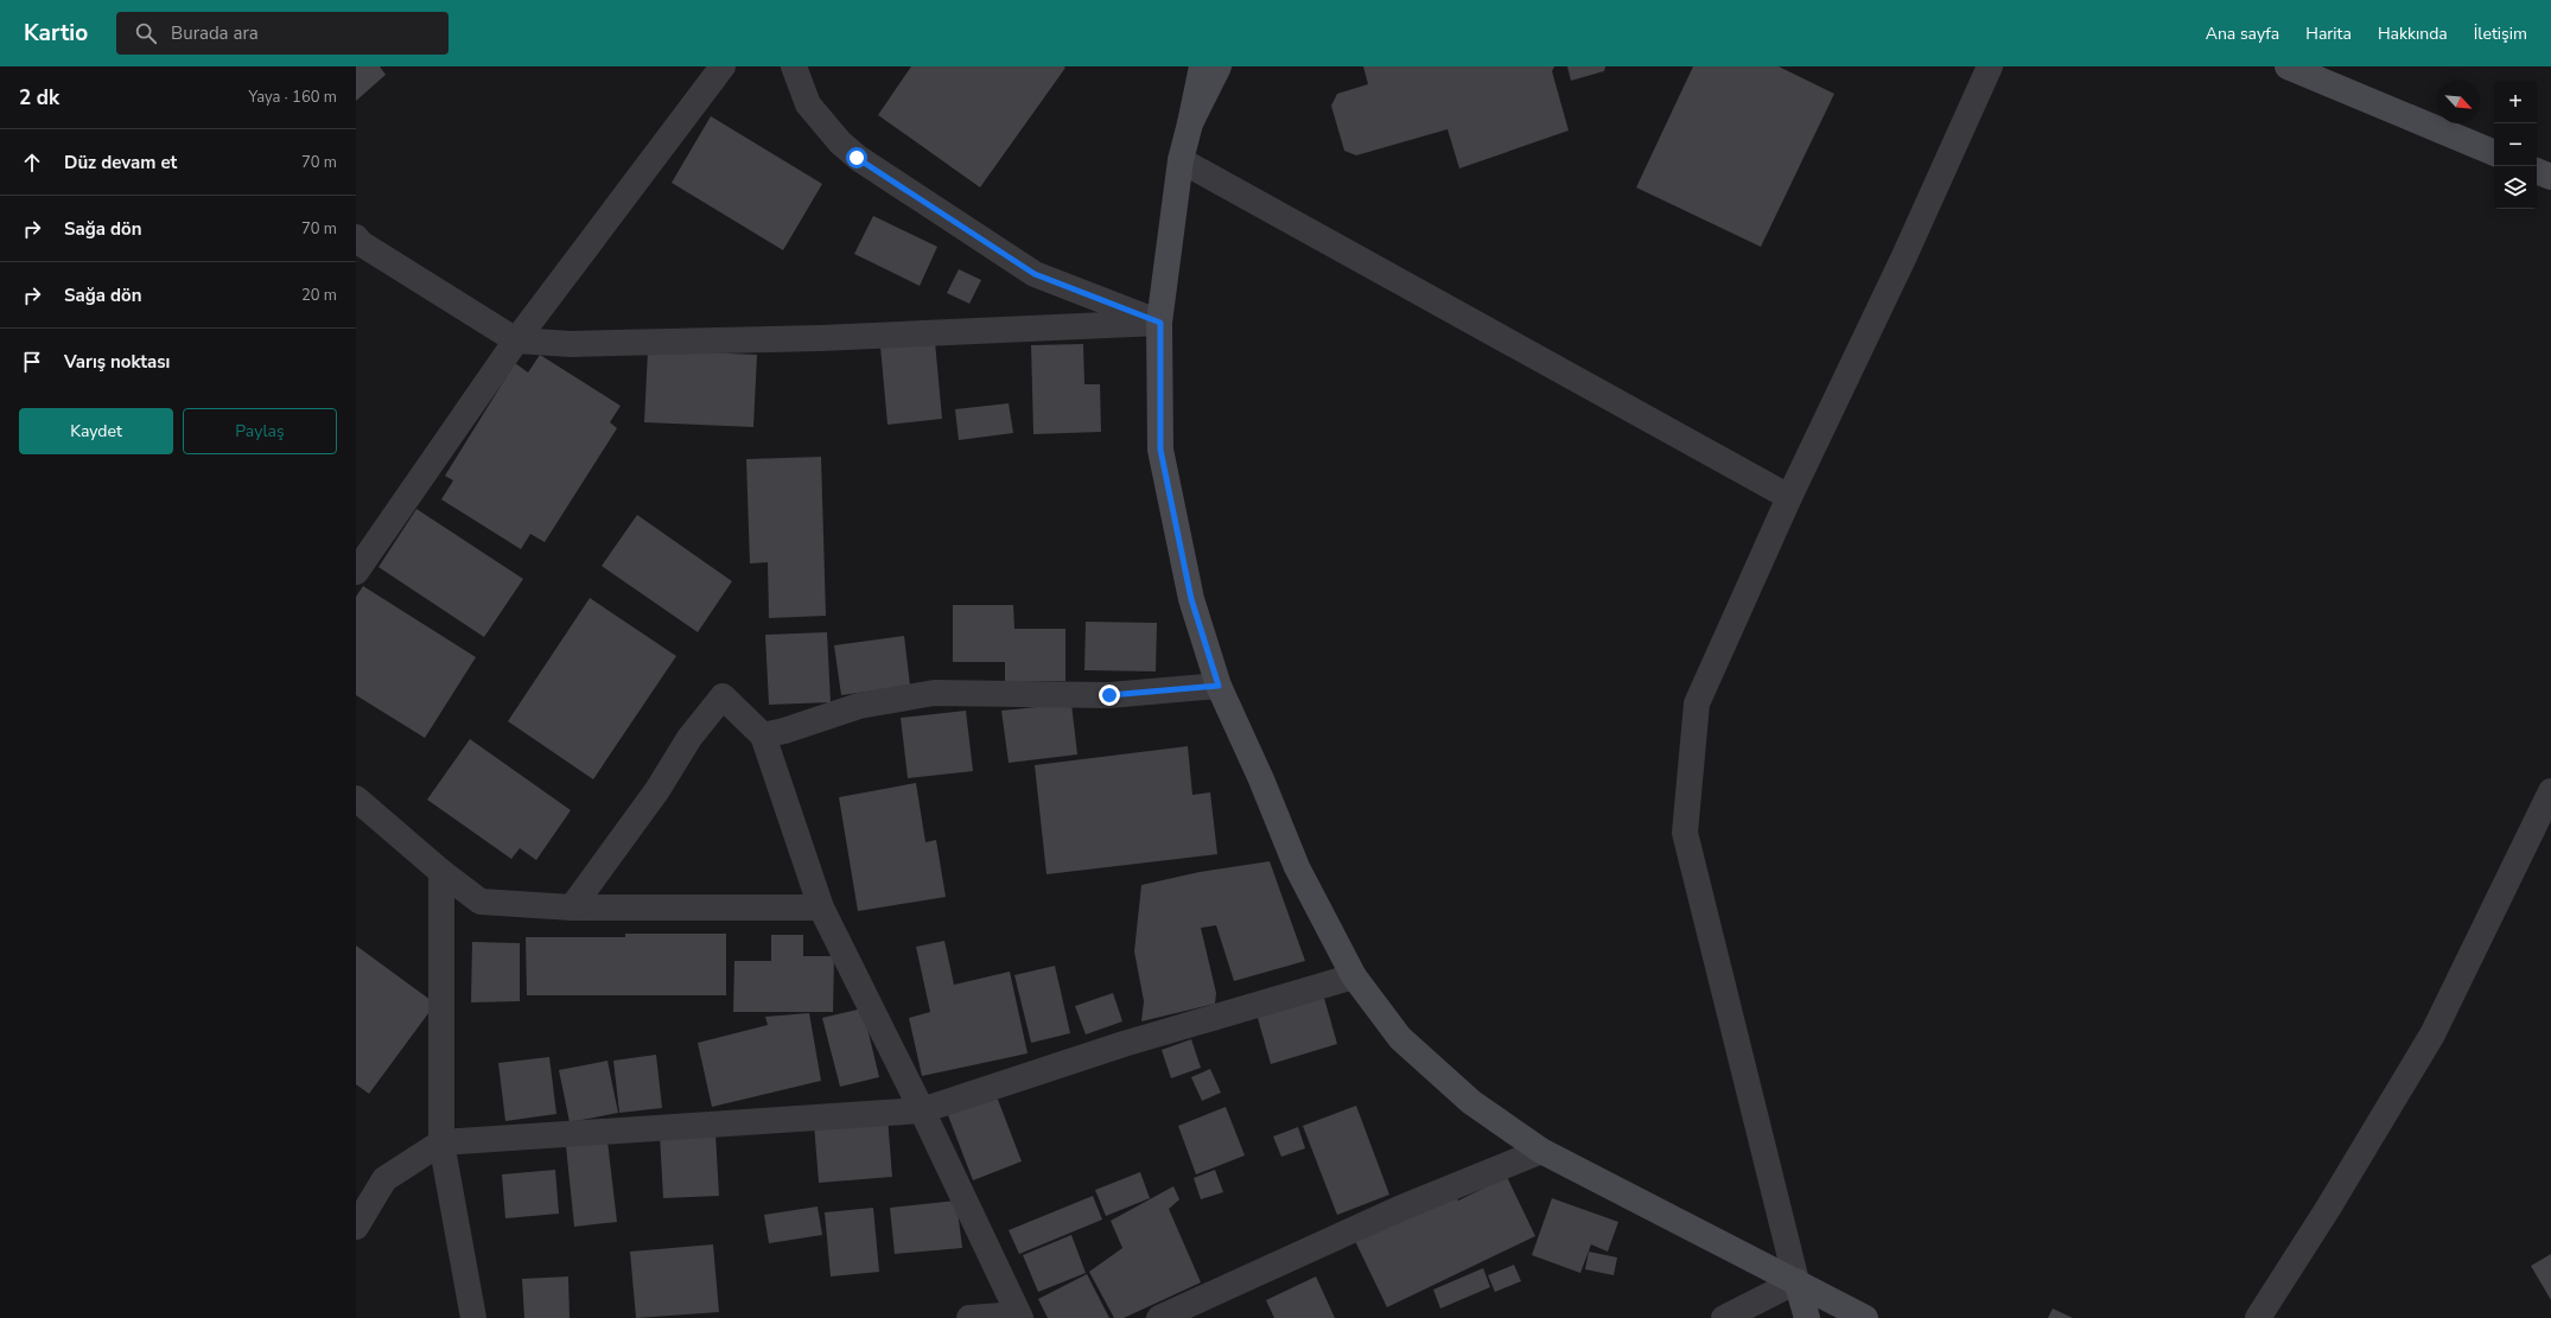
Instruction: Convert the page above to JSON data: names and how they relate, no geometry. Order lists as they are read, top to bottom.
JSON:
{
  "north": "bottom right",
  "page": {
    "header": "Kartio",
    "search": "Burada ara",
    "nav": [
      "Ana sayfa",
      "Harita",
      "Hakkında",
      "İletişim"
    ],
    "heading": ["2 dk", "Yaya · 160 m"],
    "map_buttons": ["+", "−"],
    "list": [
      ["Düz devam et", "70 m"],
      ["Sağa dön", "70 m"],
      ["Sağa dön", "20 m"],
      "Varış noktası"
    ],
    "buttons": ["Kaydet", "Paylaş"]
  }
}
